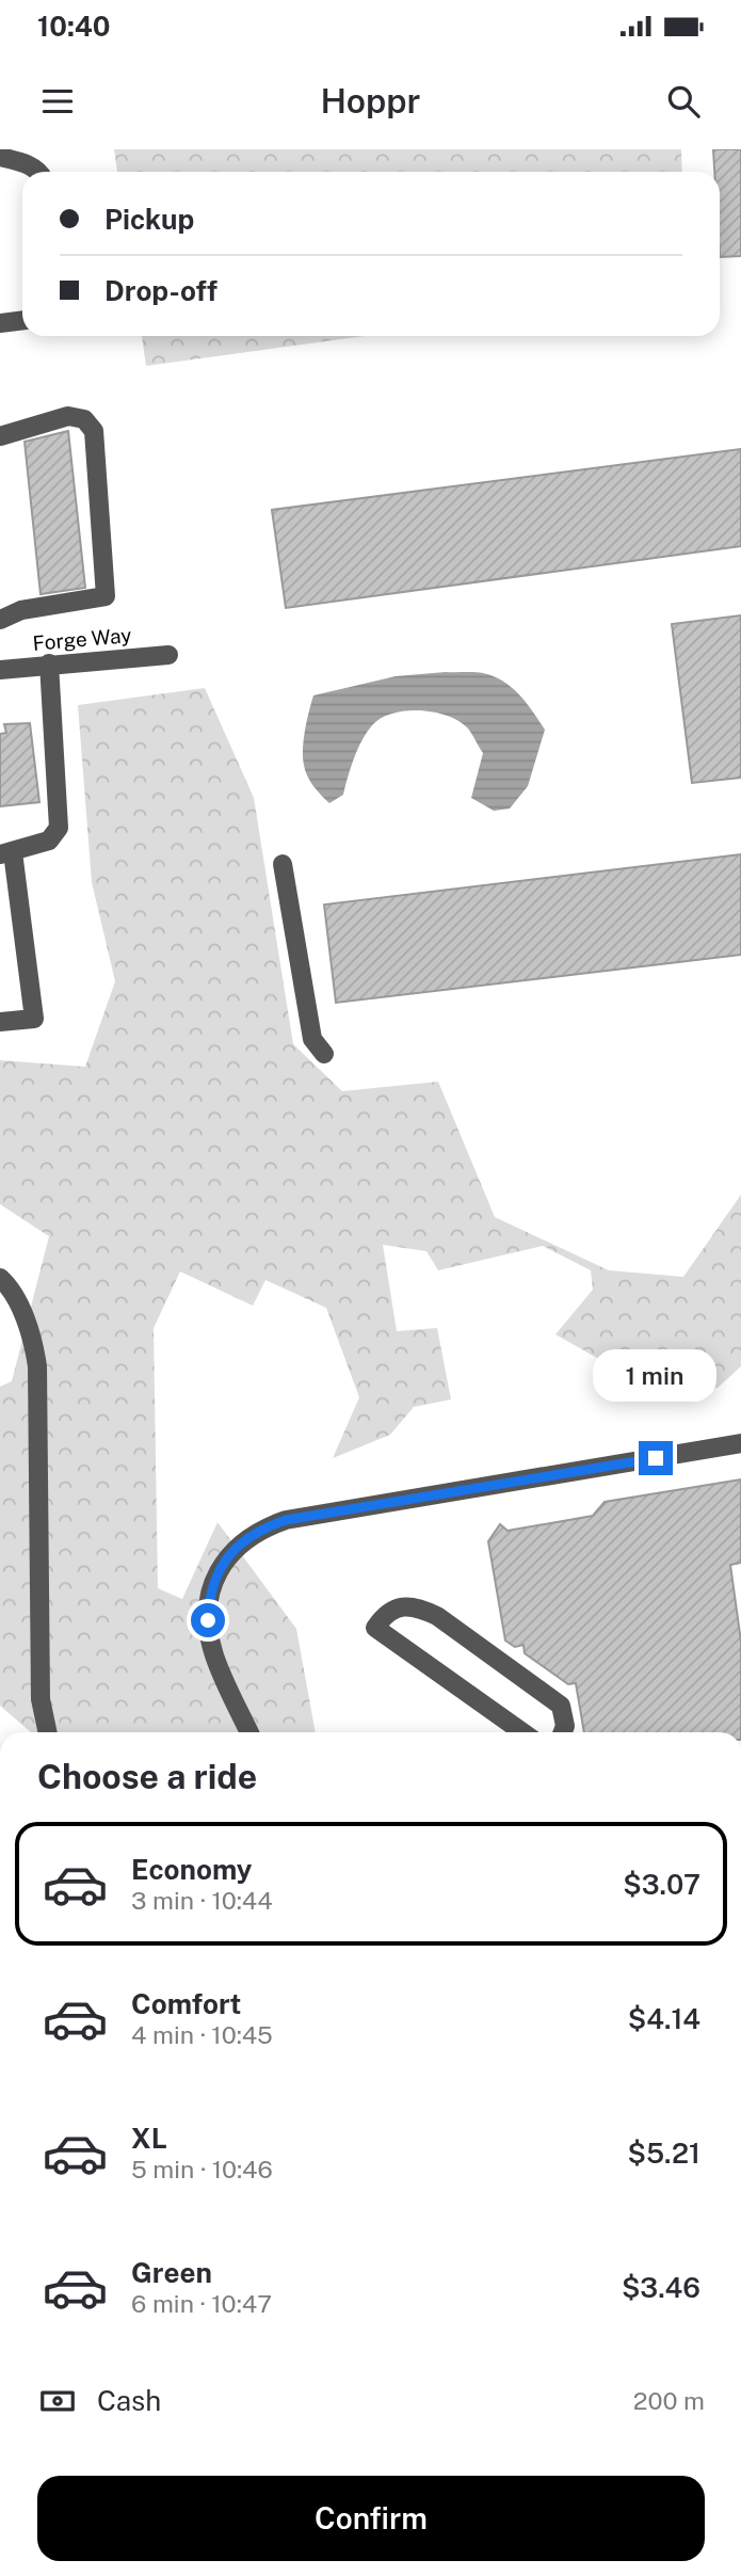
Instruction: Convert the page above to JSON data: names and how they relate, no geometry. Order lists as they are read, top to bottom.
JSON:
{
  "streets": {
    "street": ["Forge Way"]
  },
  "page": {
    "status": "10:40",
    "header": "Hoppr",
    "banner": ["Pickup", "Drop-off"],
    "bubble": "1 min",
    "heading": "Choose a ride",
    "list": [
      {
        "name": "Economy",
        "note": "3 min · 10:44",
        "value": "$3.07"
      },
      {
        "name": "Comfort",
        "note": "4 min · 10:45",
        "value": "$4.14"
      },
      {
        "name": "XL",
        "note": "5 min · 10:46",
        "value": "$5.21"
      },
      {
        "name": "Green",
        "note": "6 min · 10:47",
        "value": "$3.46"
      }
    ],
    "pay": ["Cash", "200 m"],
    "buttons": "Confirm"
  }
}
